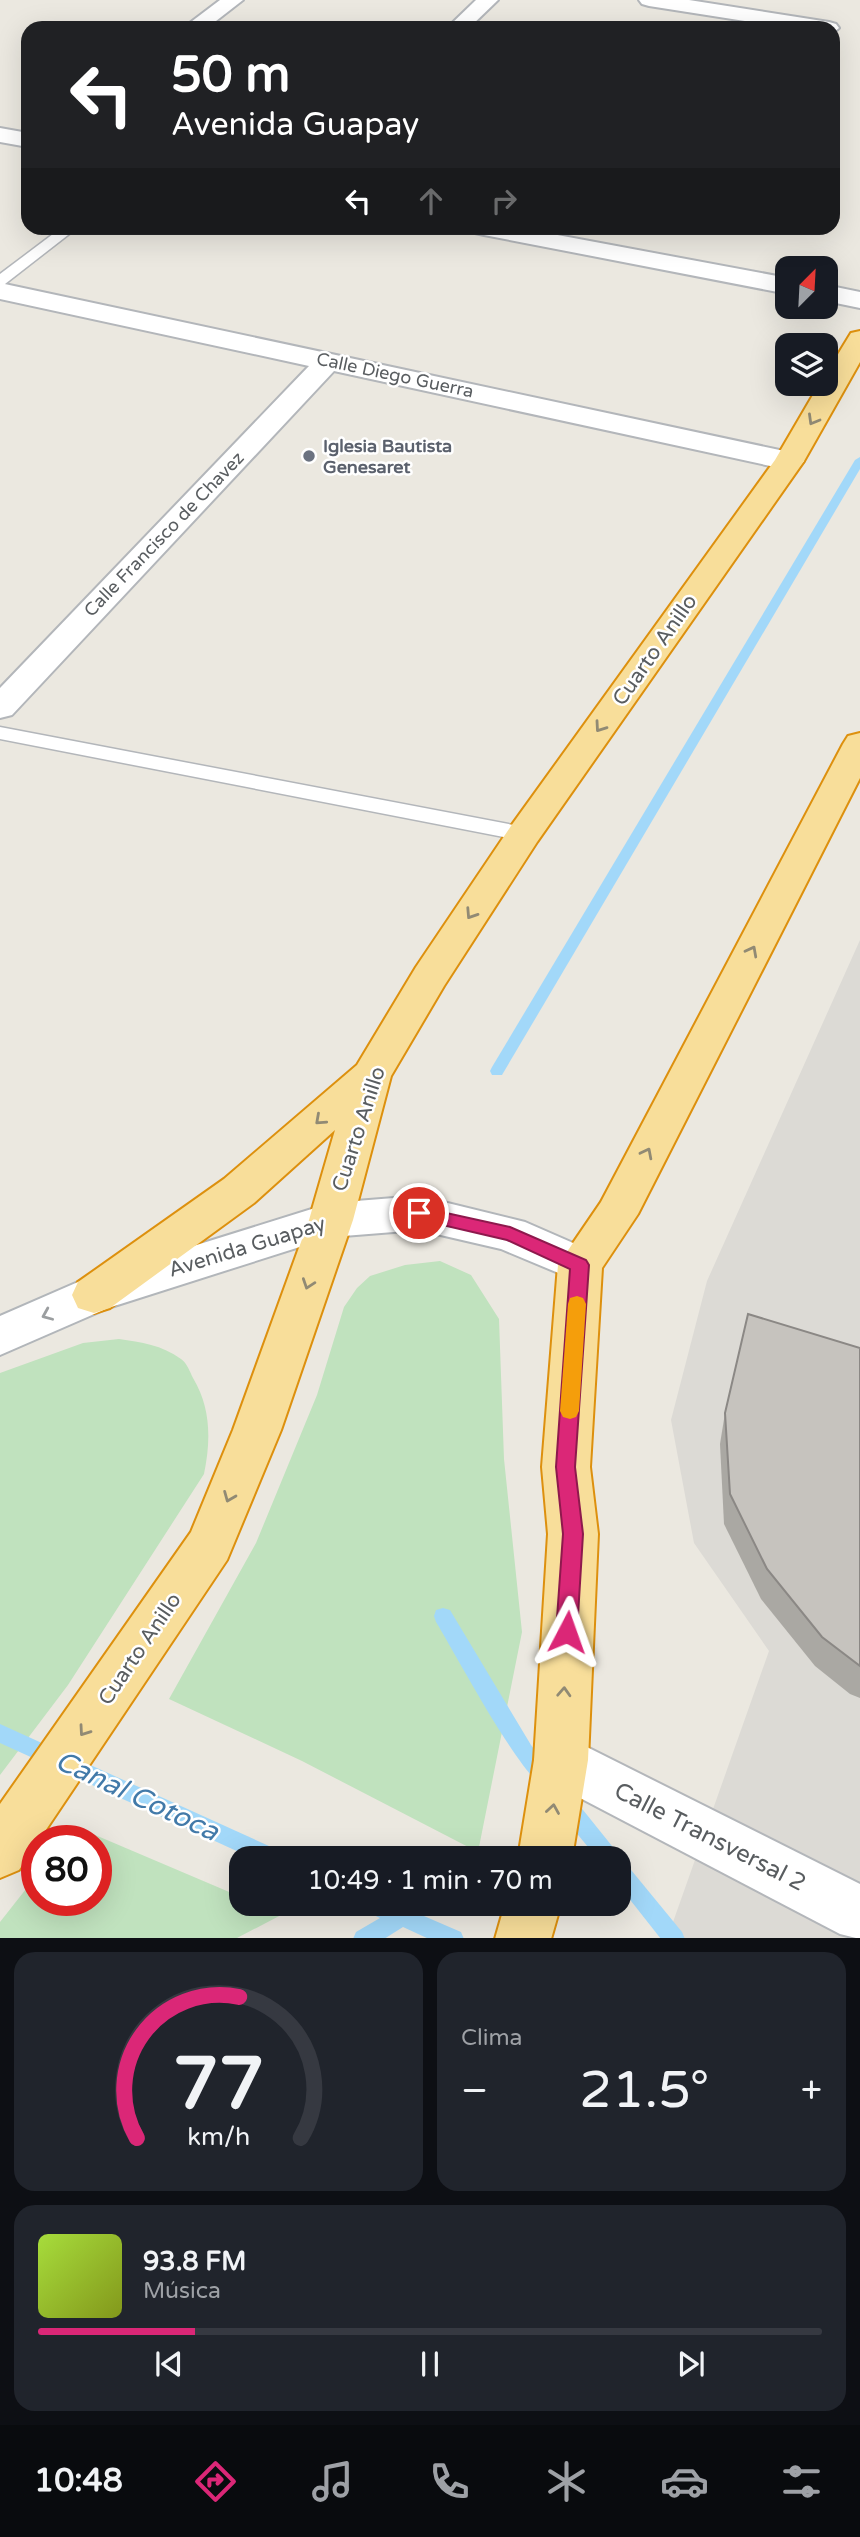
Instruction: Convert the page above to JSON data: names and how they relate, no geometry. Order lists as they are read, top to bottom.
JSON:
{
  "streets": {
    "highway": ["Cuarto Anillo"],
    "street": [
      "Calle Diego Guerra",
      "Calle Francisco de Chavez",
      "Avenida Guapay",
      "Calle Transversal 2"
    ]
  },
  "crossings": [
    ["Calle Diego Guerra", "Calle Francisco de Chavez"],
    ["Calle Diego Guerra", "Cuarto Anillo"],
    ["Cuarto Anillo", "Avenida Guapay"]
  ],
  "water": ["Canal Cotoca"],
  "places": ["Iglesia Bautista Genesaret"],
  "north": "top right",
  "page": {
    "turn": ["50 m", "Avenida Guapay"],
    "limit": "80",
    "trip": "10:49 · 1 min · 70 m",
    "tile": "Clima",
    "heat": ["−", "21.5°", "+"],
    "song": ["93.8 FM", "Música"],
    "tabs": "10:48",
    "gauge": ["77", "km/h"]
  }
}
